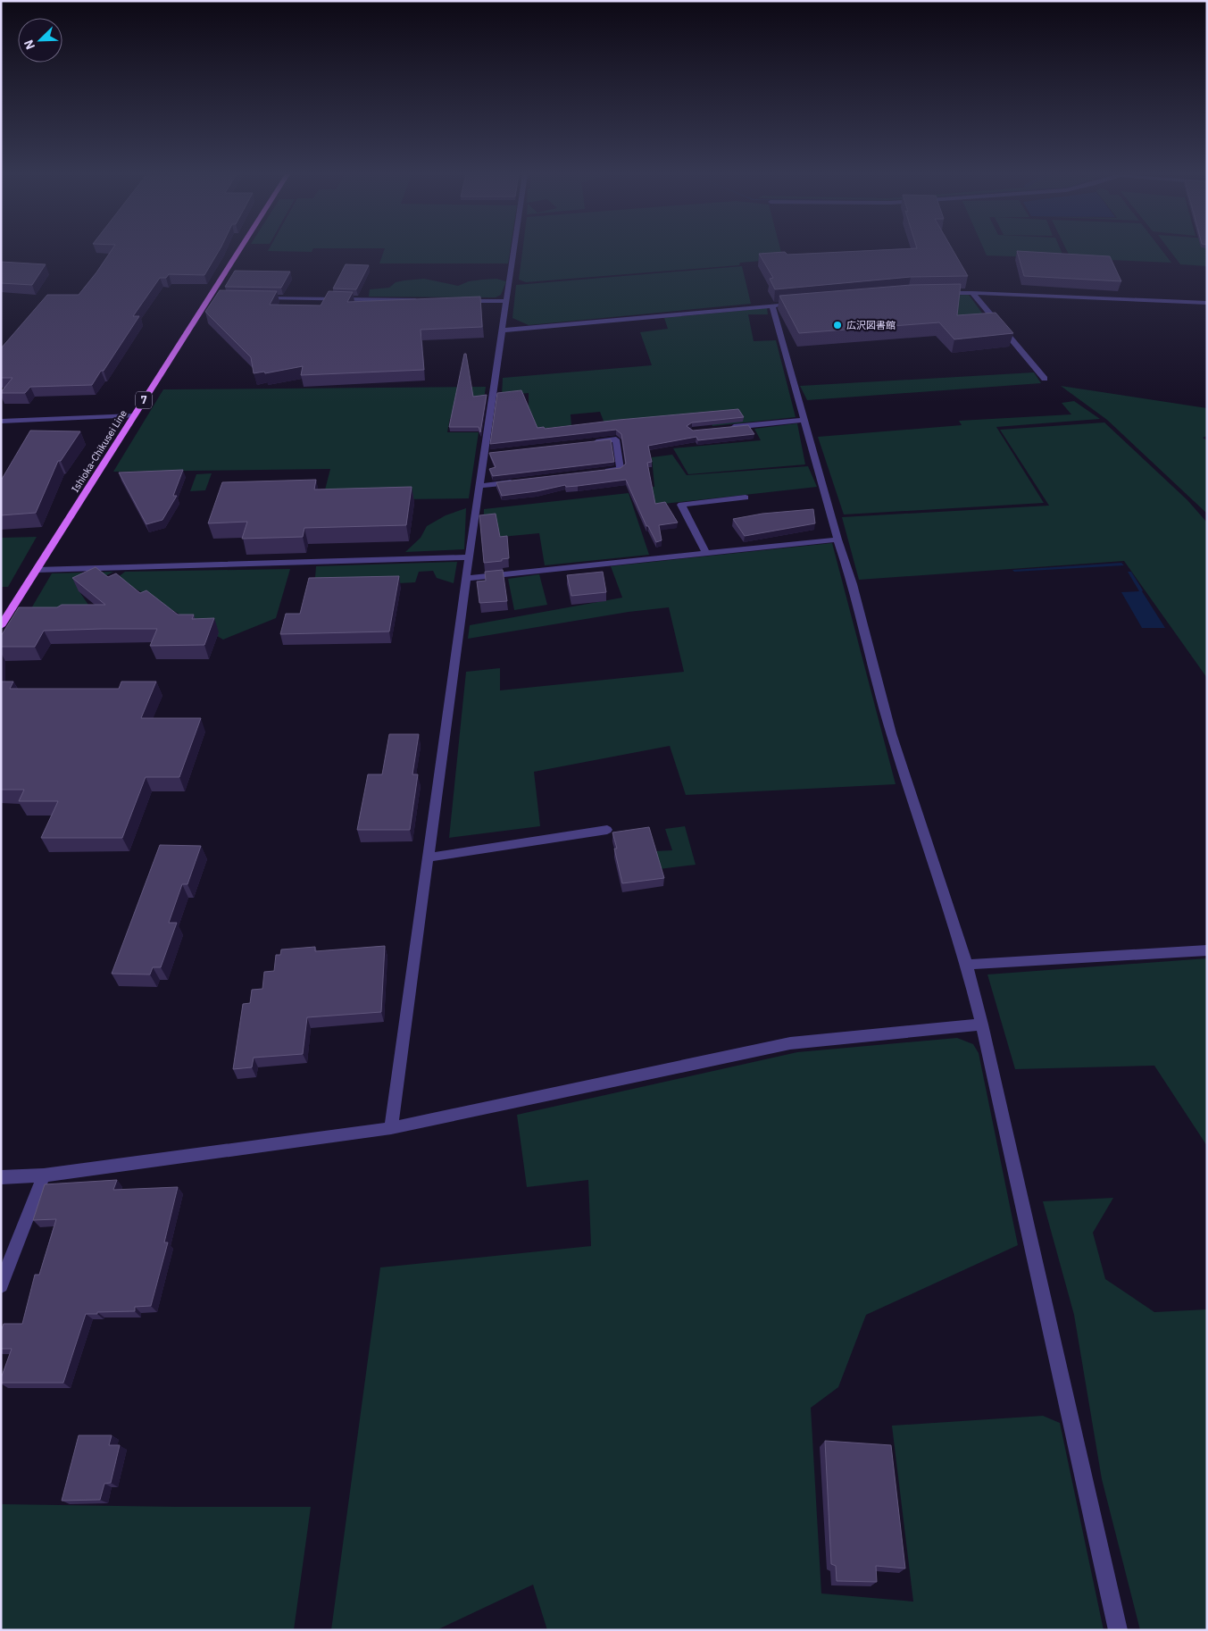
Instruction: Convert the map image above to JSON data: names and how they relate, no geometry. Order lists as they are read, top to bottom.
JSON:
{
  "streets": {
    "main road": ["7", "Ishioka-Chikusei Line"]
  },
  "places": ["広沢図書館"],
  "north": "bottom left"
}
